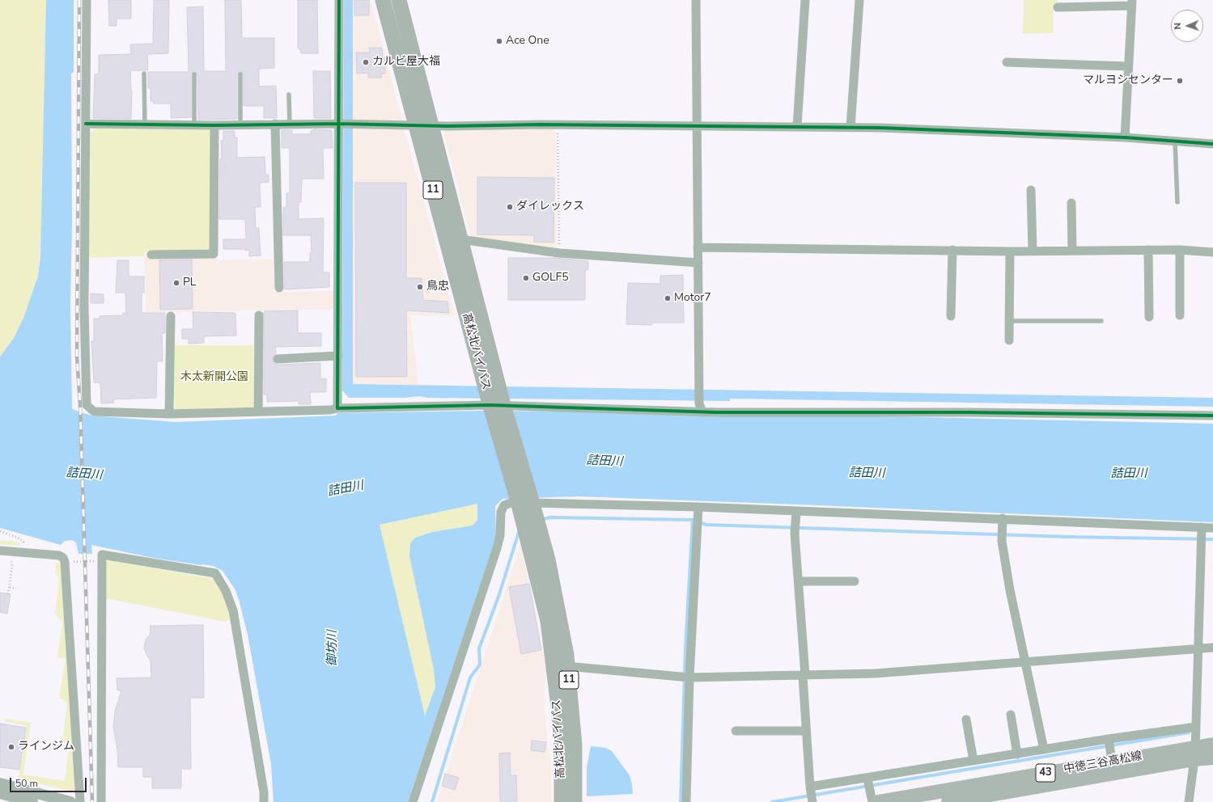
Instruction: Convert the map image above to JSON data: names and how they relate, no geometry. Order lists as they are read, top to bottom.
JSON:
{
  "streets": {
    "highway": ["11", "高松北バイパス"],
    "main road": ["中徳三谷高松線", "43"]
  },
  "water": ["詰田川", "御坊川"],
  "parks": ["木太新開公園"],
  "places": [
    "Ace One",
    "カルビ屋大福",
    "マルヨシセンター",
    "ダイレックス",
    "GOLF5",
    "PL",
    "鳥忠",
    "Motor7",
    "ラインジム"
  ],
  "scale_bar": "50 m",
  "north": "left"
}
